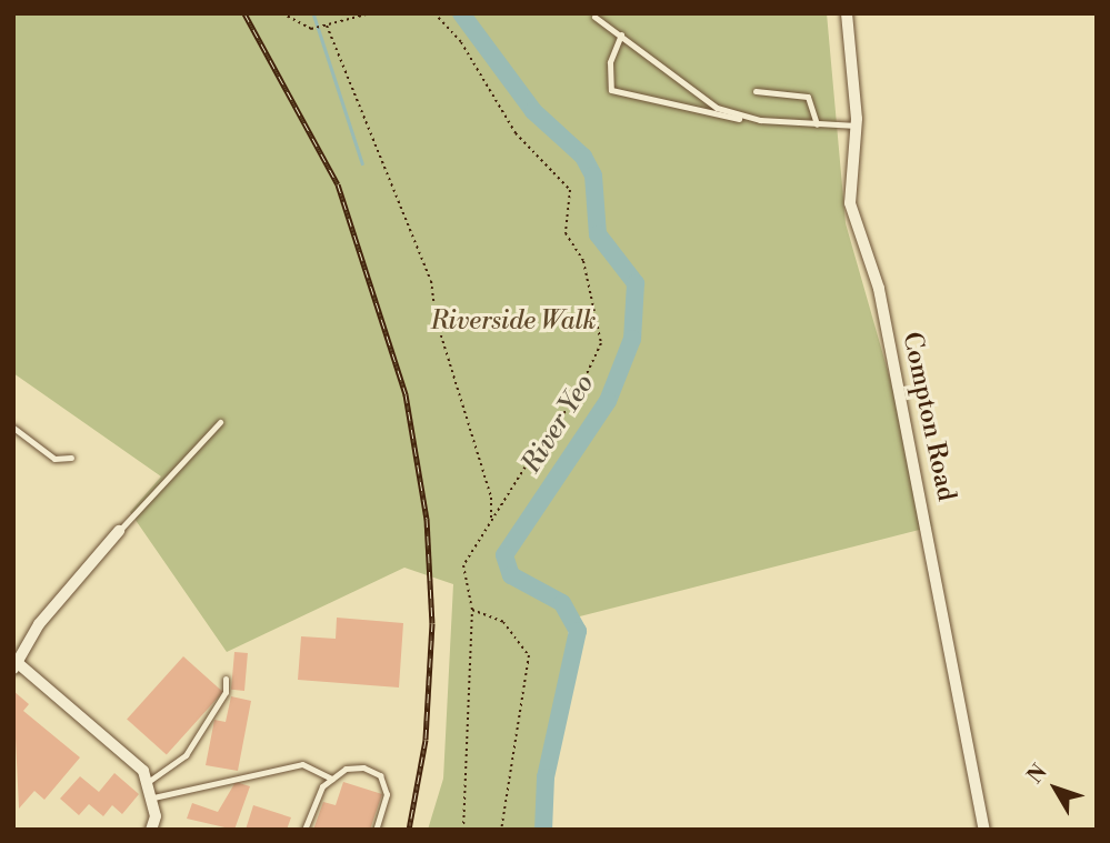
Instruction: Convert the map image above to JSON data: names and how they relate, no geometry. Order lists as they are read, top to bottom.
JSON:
{
  "streets": {
    "street": ["Compton Road"]
  },
  "water": ["River Yeo"],
  "parks": ["Riverside Walk"],
  "north": "top left"
}
